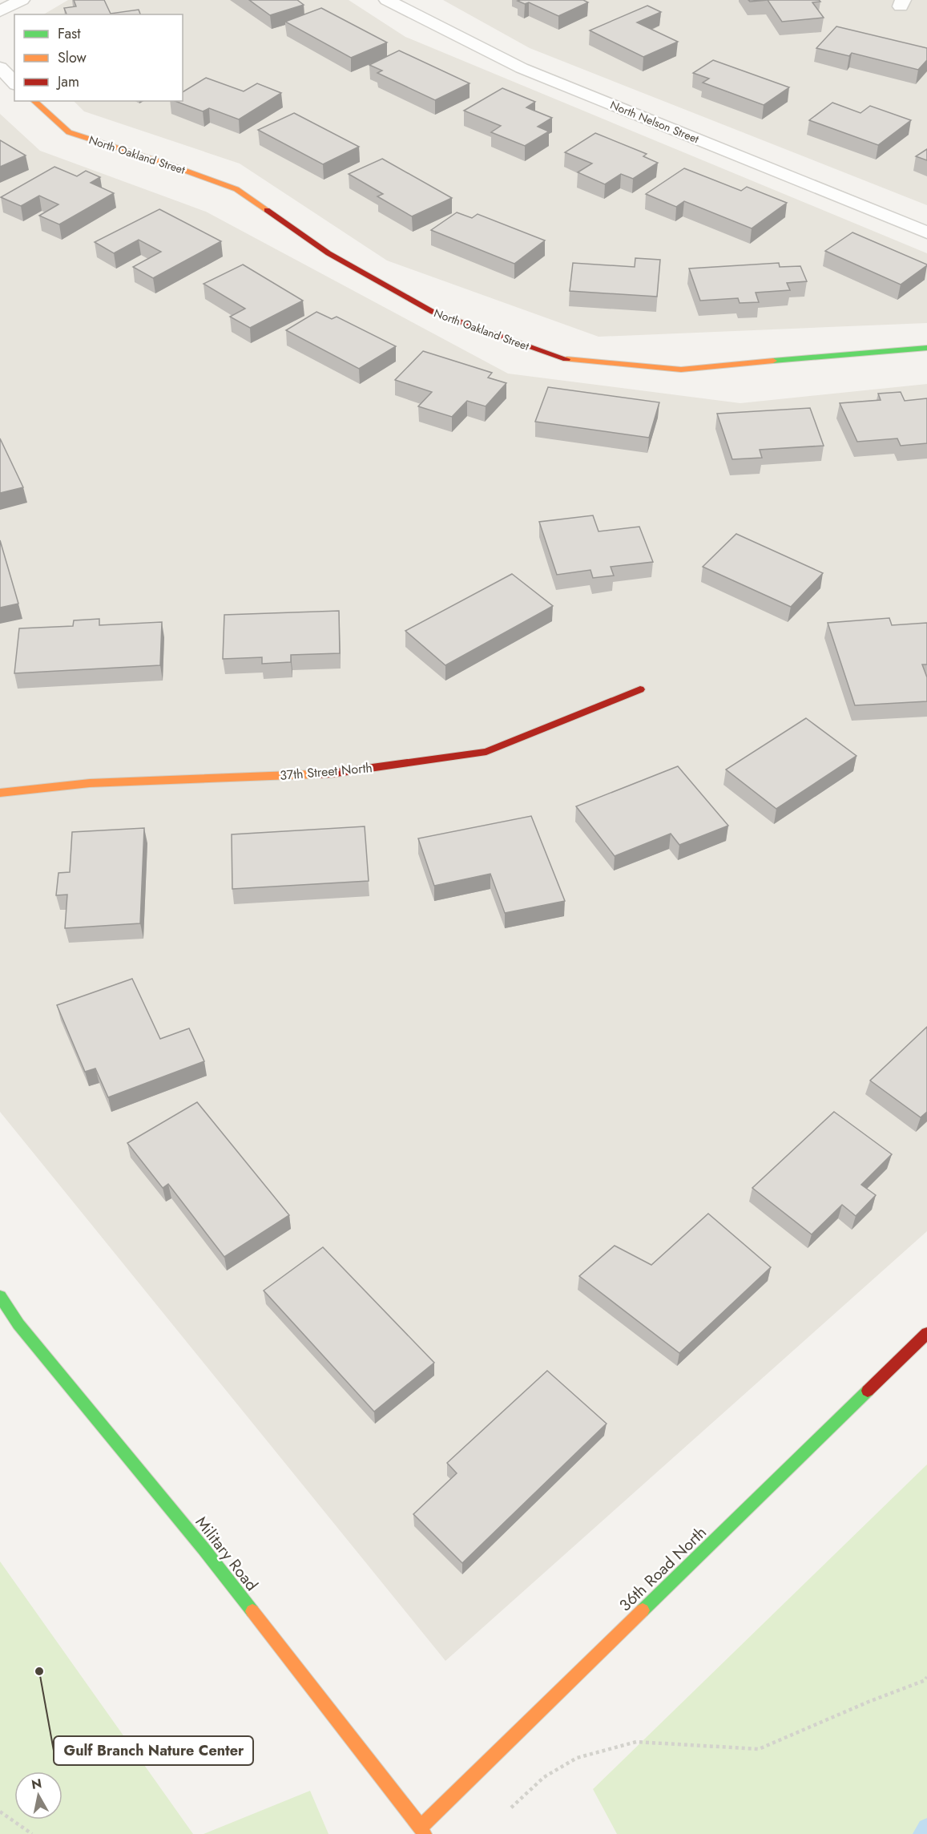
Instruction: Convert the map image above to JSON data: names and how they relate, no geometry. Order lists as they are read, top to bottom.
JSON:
{
  "streets": {
    "street": [
      "North Nelson Street",
      "North Oakland Street",
      "37th Street North",
      "Military Road",
      "36th Road North"
    ]
  },
  "crossings": [
    ["Military Road", "36th Road North"]
  ],
  "places": ["Gulf Branch Nature Center"],
  "legend": ["Fast", "Slow", "Jam"],
  "north": "top"
}
